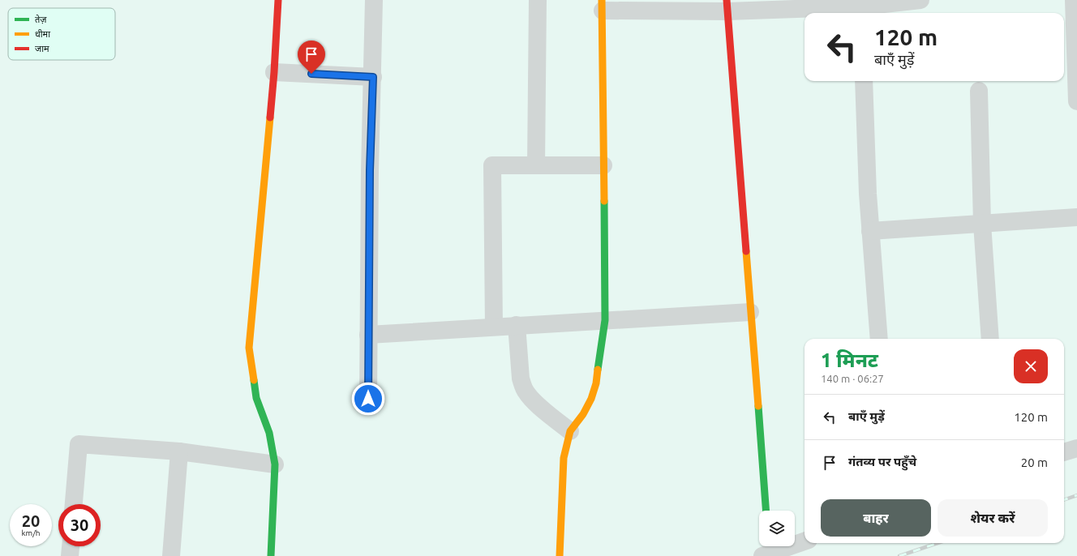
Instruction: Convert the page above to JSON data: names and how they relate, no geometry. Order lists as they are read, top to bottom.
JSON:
{
  "legend": ["तेज़", "धीमा", "जाम"],
  "page": {
    "turn": ["120 m", "बाएँ मुड़ें"],
    "heading": ["1 मिनट", "140 m · 06:27"],
    "list": [
      {
        "name": "बाएँ मुड़ें",
        "value": "120 m"
      },
      {
        "name": "गंतव्य पर पहुँचे",
        "value": "20 m"
      }
    ],
    "buttons": ["बाहर", "शेयर करें"],
    "speed": "20 km/h",
    "limit": "30"
  }
}
